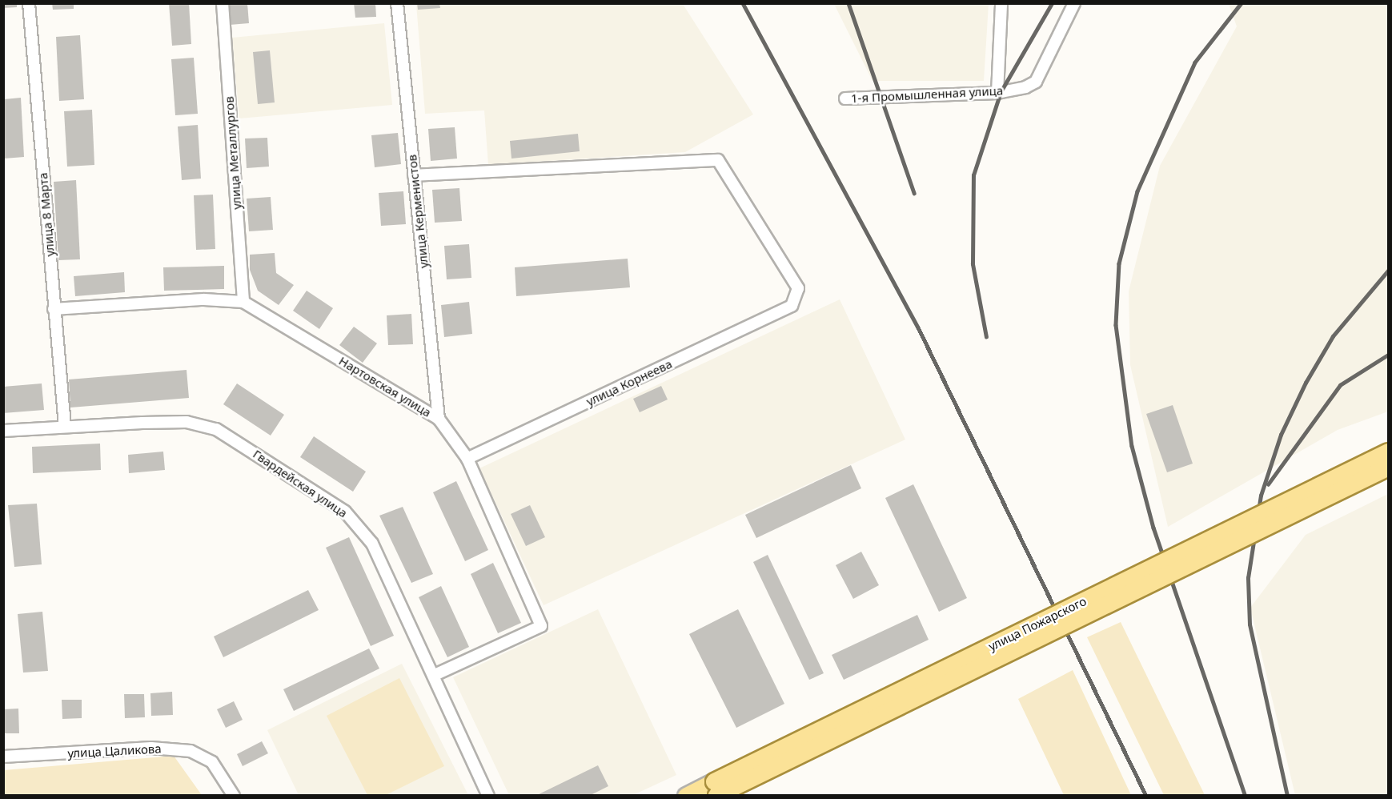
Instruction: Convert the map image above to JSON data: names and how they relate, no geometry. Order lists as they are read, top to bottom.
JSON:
{
  "streets": {
    "main road": ["улица Пожарского"],
    "street": [
      "1-я Промышленная улица",
      "улица Металлургов",
      "улица Керменистов",
      "улица 8 Марта",
      "улица Корнеева",
      "Нартовская улица",
      "Гвардейская улица",
      "улица Цаликова"
    ]
  },
  "crossings": [
    ["улица Металлургов", "Нартовская улица"],
    ["улица Керменистов", "улица Корнеева"],
    ["улица Керменистов", "Нартовская улица"],
    ["улица 8 Марта", "Нартовская улица"],
    ["улица 8 Марта", "Гвардейская улица"],
    ["улица Корнеева", "Нартовская улица"],
    ["Нартовская улица", "Гвардейская улица"]
  ]
}
